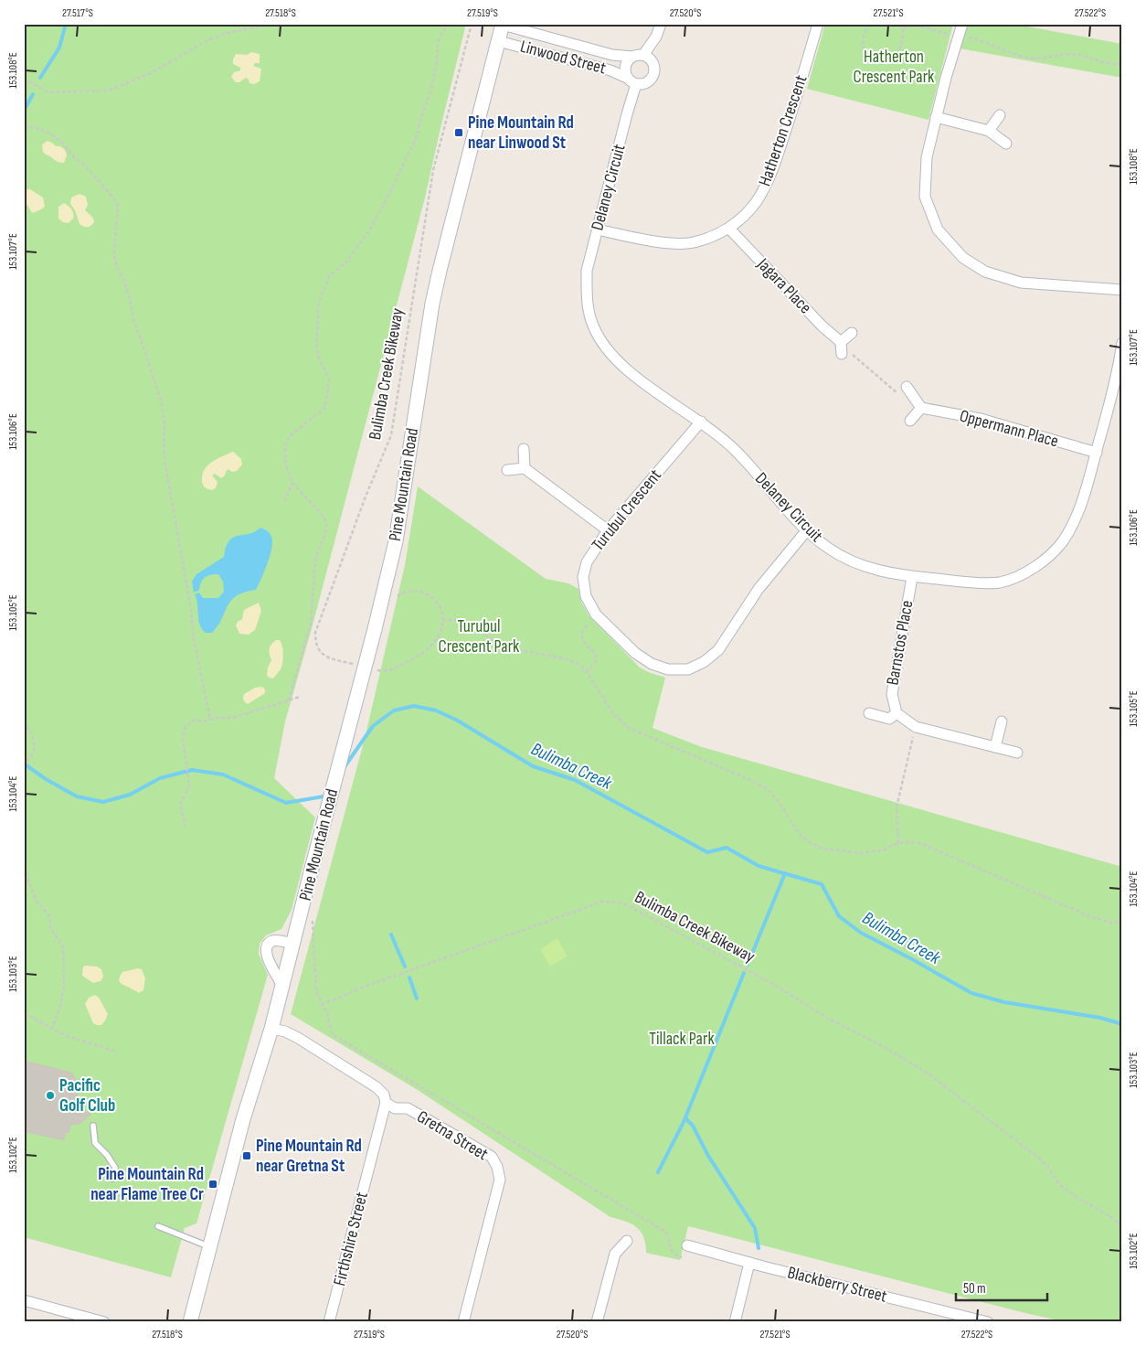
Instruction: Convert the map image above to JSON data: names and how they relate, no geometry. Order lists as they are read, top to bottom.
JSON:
{
  "streets": {
    "main road": ["Pine Mountain Road"],
    "street": [
      "Linwood Street",
      "Hatherton Crescent",
      "Delaney Circuit",
      "Jagara Place",
      "Oppermann Place",
      "Turubul Crescent",
      "Barnstos Place",
      "Gretna Street",
      "Firthshire Street",
      "Blackberry Street"
    ],
    "path": ["Bulimba Creek Bikeway"]
  },
  "crossings": [
    ["Linwood Street", "Delaney Circuit"],
    ["Linwood Street", "Pine Mountain Road"],
    ["Hatherton Crescent", "Delaney Circuit"],
    ["Hatherton Crescent", "Jagara Place"],
    ["Delaney Circuit", "Oppermann Place"],
    ["Delaney Circuit", "Turubul Crescent"],
    ["Delaney Circuit", "Barnstos Place"],
    ["Gretna Street", "Firthshire Street"]
  ],
  "water": ["Bulimba Creek"],
  "parks": ["Hatherton Crescent Park", "Turubul Crescent Park", "Tillack Park"],
  "places": {
    "transit": ["Pine Mountain Rd near Linwood St", "Pine Mountain Rd near Gretna St", "Pine Mountain Rd near Flame Tree Cr"],
    "other": ["Pacific Golf Club"]
  },
  "scale_bar": "50 m",
  "coordinates": [
    "27.517°S",
    "27.518°S",
    "27.519°S",
    "27.520°S",
    "27.521°S",
    "27.522°S",
    "153.108°E",
    "153.107°E",
    "153.106°E",
    "153.105°E",
    "153.104°E",
    "153.103°E",
    "153.102°E"
  ]
}
